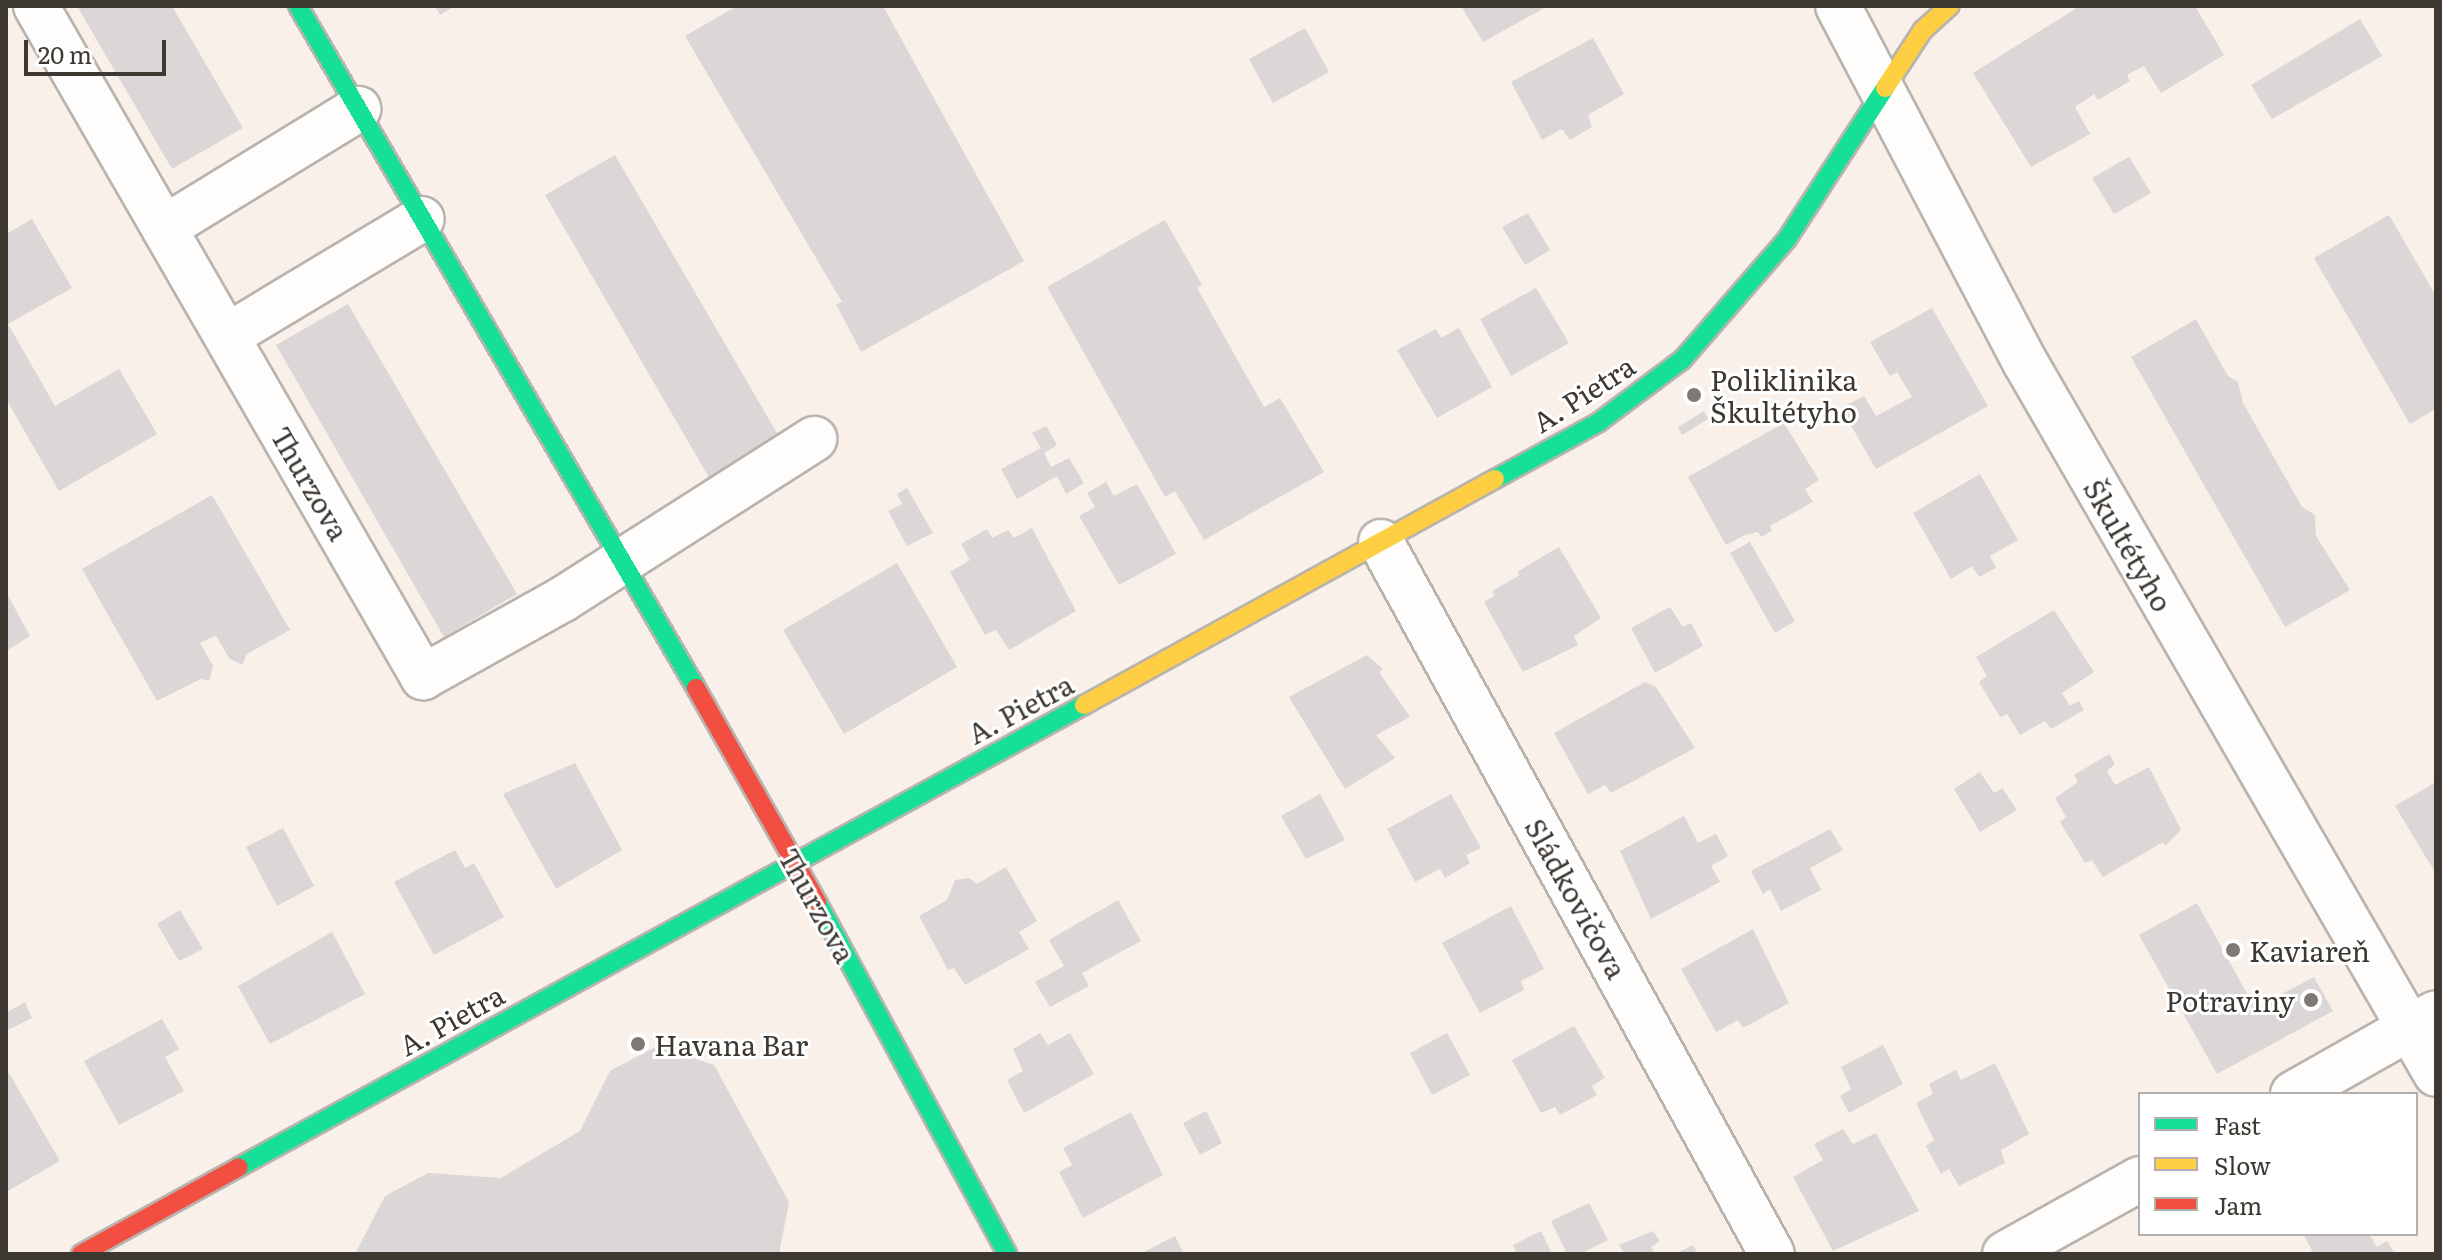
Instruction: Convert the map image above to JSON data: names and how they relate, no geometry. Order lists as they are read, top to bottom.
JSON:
{
  "streets": {
    "main road": ["A. Pietra", "Thurzova"],
    "street": ["Škultétyho", "Sládkovičova"]
  },
  "crossings": [
    ["A. Pietra", "Thurzova"],
    ["A. Pietra", "Škultétyho"],
    ["A. Pietra", "Sládkovičova"]
  ],
  "places": [
    "Poliklinika Škultétyho",
    "Kaviareň",
    "Potraviny",
    "Havana Bar"
  ],
  "legend": ["Fast", "Slow", "Jam"],
  "scale_bar": "20 m"
}
